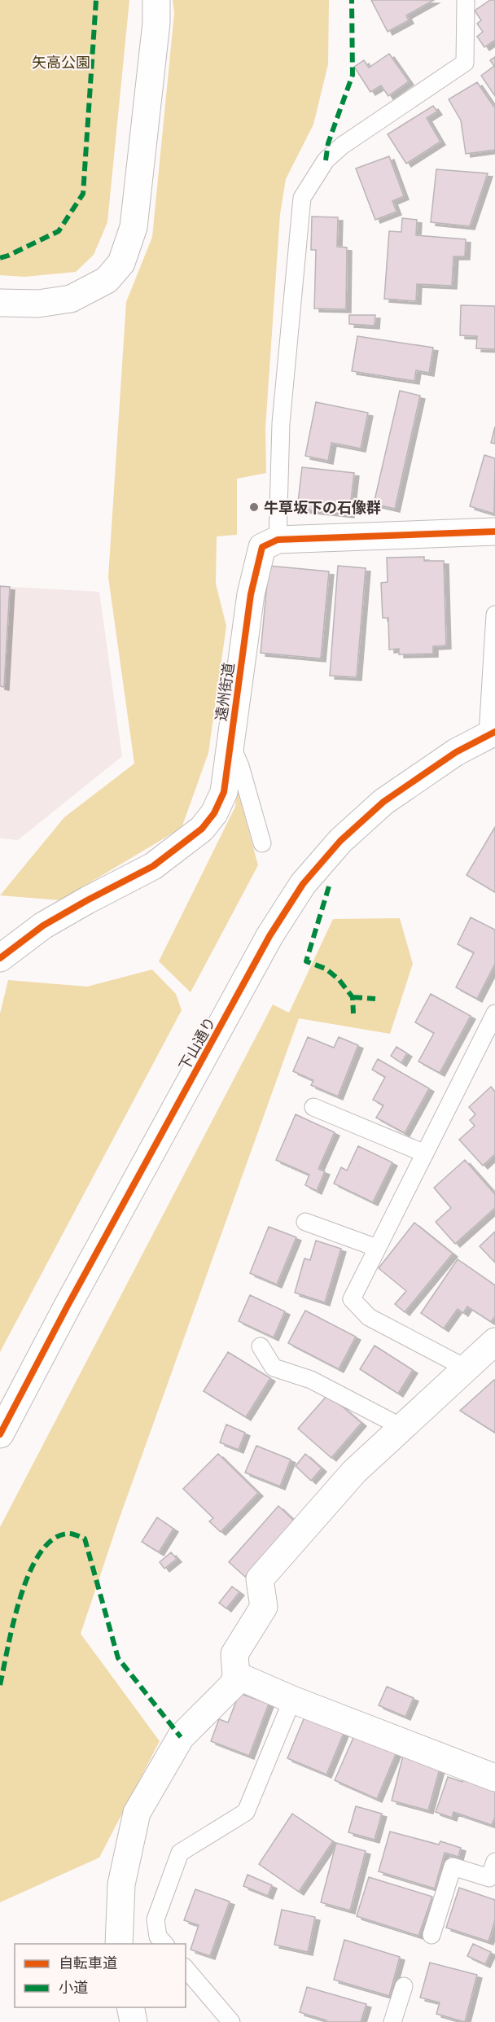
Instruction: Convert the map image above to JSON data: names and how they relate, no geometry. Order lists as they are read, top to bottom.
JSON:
{
  "streets": {
    "street": ["遠州街道", "下山通り"]
  },
  "parks": ["矢高公園"],
  "places": ["牛草坂下の石像群"],
  "legend": ["自転車道", "小道"]
}
